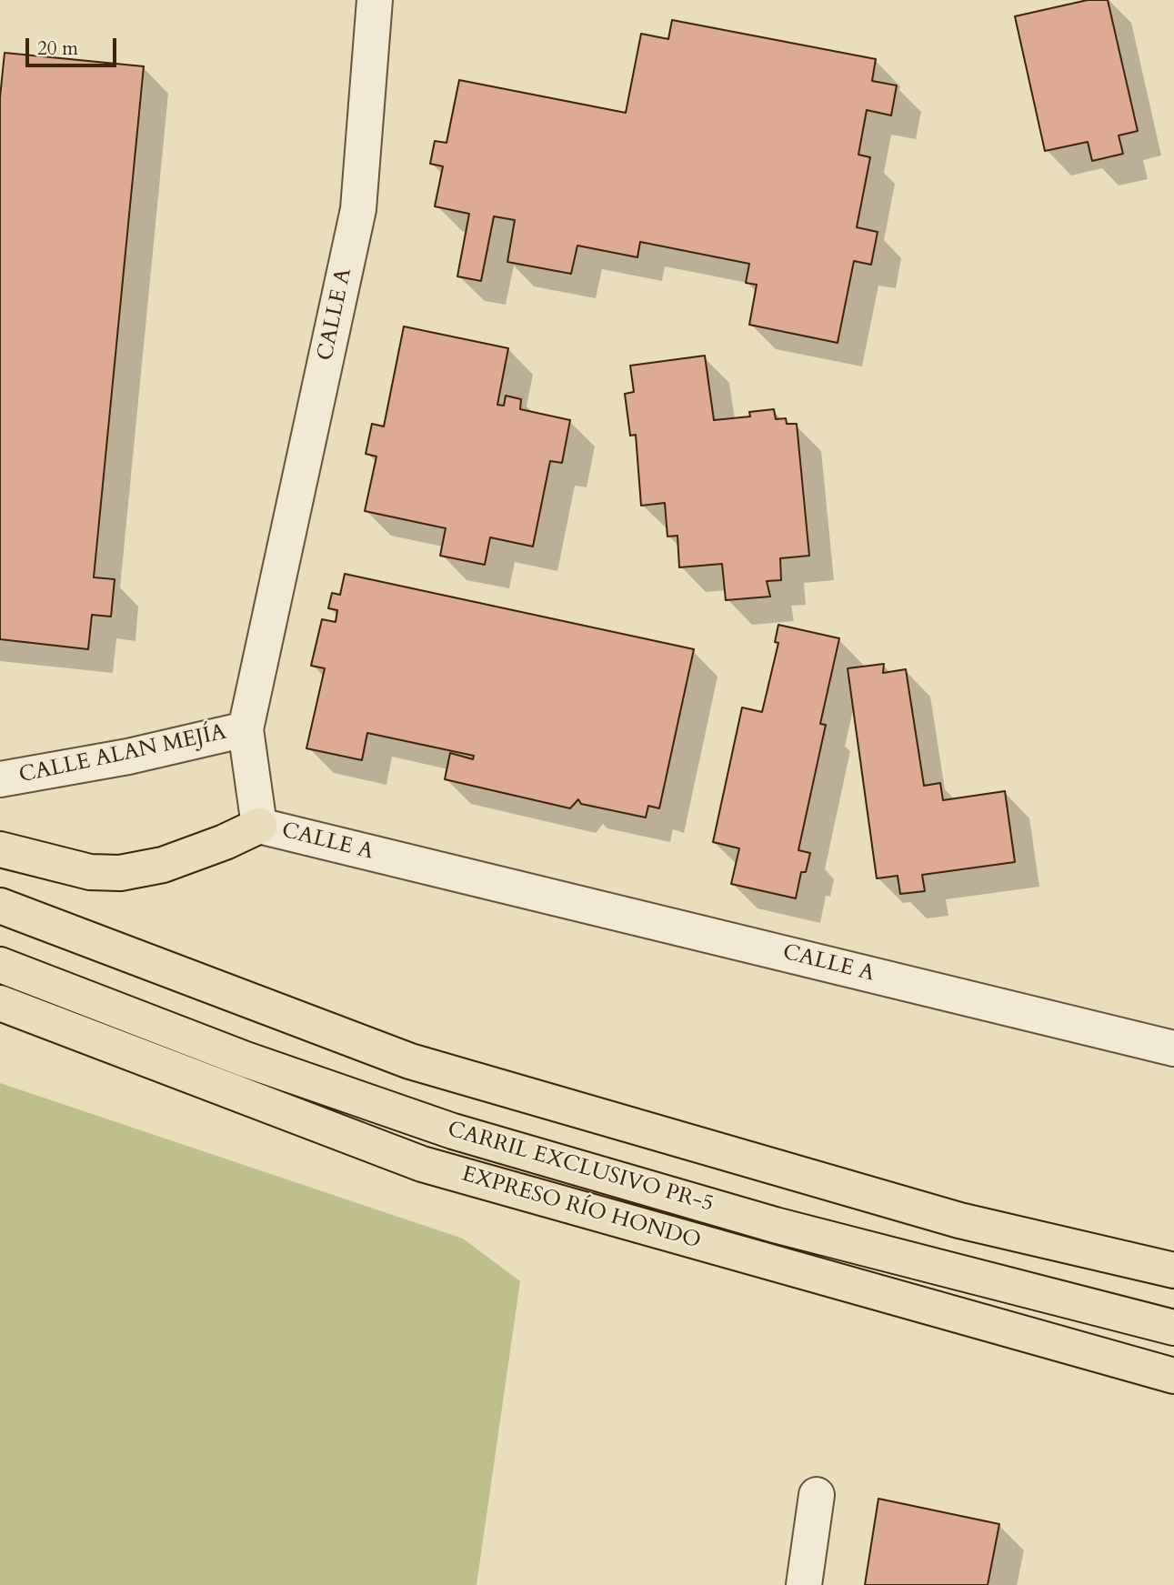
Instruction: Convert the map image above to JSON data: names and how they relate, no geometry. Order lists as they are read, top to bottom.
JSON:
{
  "streets": {
    "highway": ["CARRIL EXCLUSIVO PR-5", "EXPRESO RÍO HONDO"],
    "street": ["CALLE A", "CALLE ALAN MEJÍA"]
  },
  "crossings": [
    ["CALLE A", "CALLE ALAN MEJÍA"]
  ],
  "scale_bar": "20 m"
}
